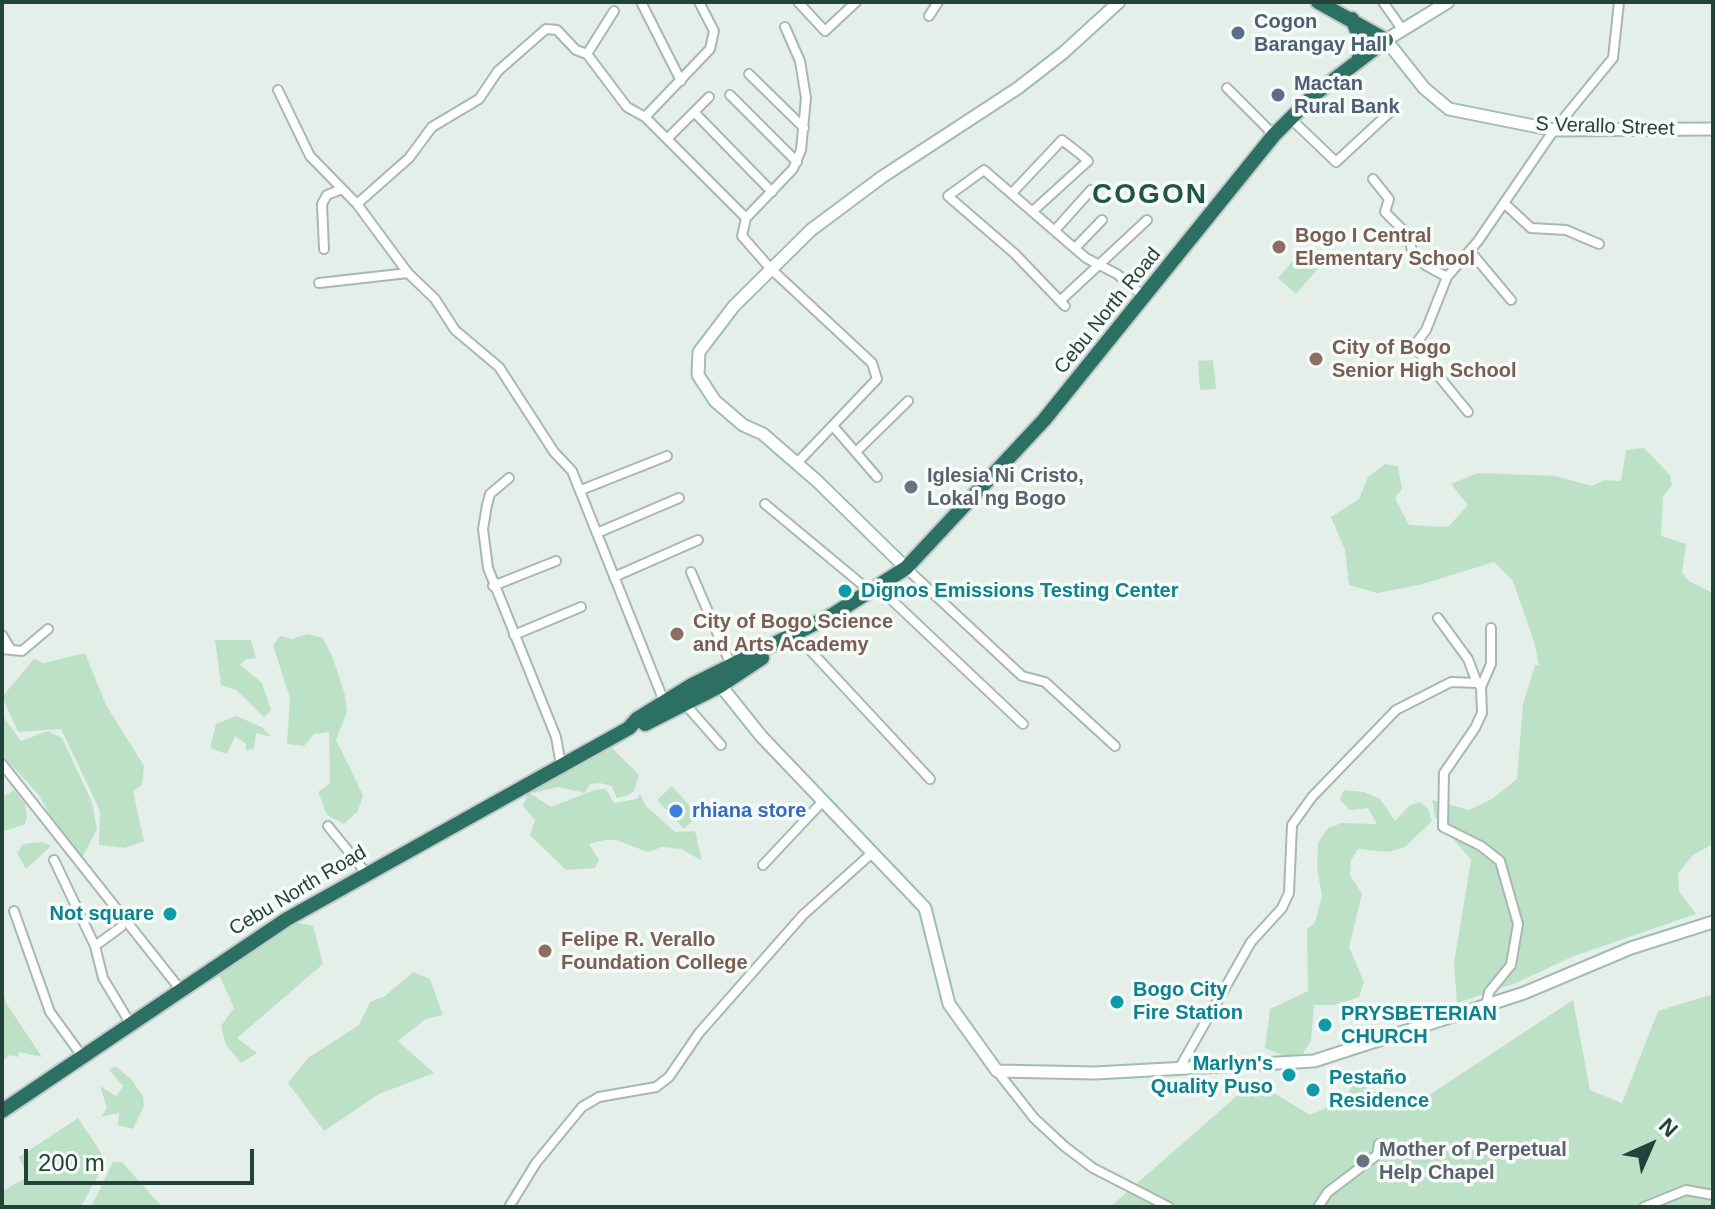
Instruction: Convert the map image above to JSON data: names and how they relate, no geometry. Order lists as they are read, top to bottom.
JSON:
{
  "streets": {
    "highway": ["Cebu North Road"],
    "main road": ["S Verallo Street"]
  },
  "crossings": [
    ["S Verallo Street", "Cebu North Road"]
  ],
  "districts": ["COGON"],
  "places": [
    "Cogon Barangay Hall",
    "Mactan Rural Bank",
    "Bogo I Central Elementary School",
    "City of Bogo Senior High School",
    "Iglesia Ni Cristo, Lokal ng Bogo",
    "Dignos Emissions Testing Center",
    "City of Bogo Science and Arts Academy",
    "rhiana store",
    "Not square",
    "Felipe R. Verallo Foundation College",
    "Bogo City Fire Station",
    "PRYSBETERIAN CHURCH",
    "Marlyn's Quality Puso",
    "Pestaño Residence",
    "Mother of Perpetual Help Chapel"
  ],
  "scale_bar": "200 m",
  "north": "top right"
}
